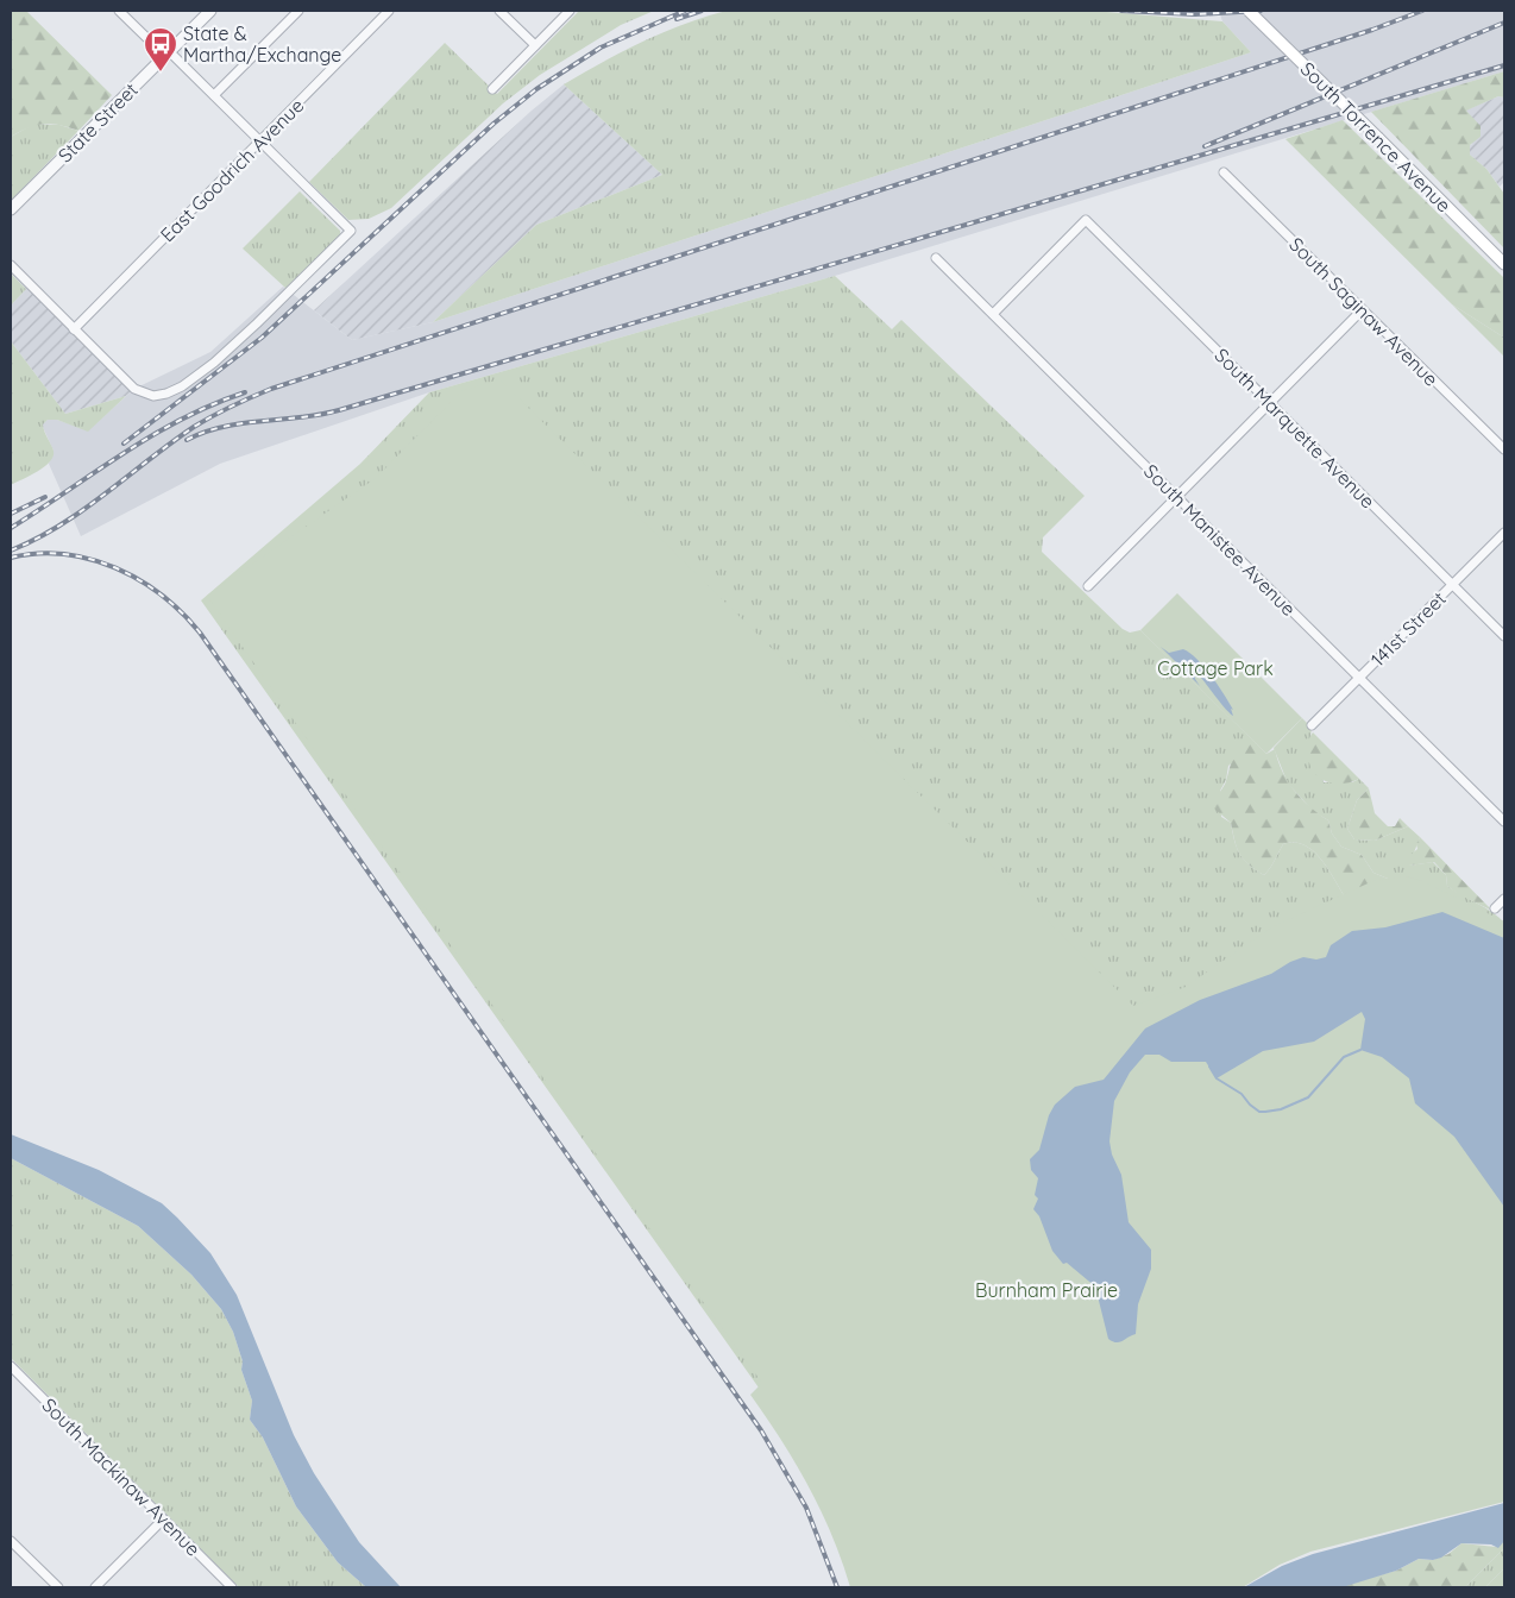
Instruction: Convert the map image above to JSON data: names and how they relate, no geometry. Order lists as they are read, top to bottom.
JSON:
{
  "streets": {
    "main road": ["South Torrence Avenue"],
    "street": [
      "State Street",
      "East Goodrich Avenue",
      "South Saginaw Avenue",
      "South Marquette Avenue",
      "South Manistee Avenue",
      "141st Street",
      "South Mackinaw Avenue"
    ]
  },
  "crossings": [
    ["South Marquette Avenue", "South Manistee Avenue"],
    ["South Marquette Avenue", "141st Street"],
    ["South Manistee Avenue", "141st Street"]
  ],
  "parks": ["Cottage Park", "Burnham Prairie"],
  "places": {
    "bus stop": ["State & Martha/Exchange"]
  }
}
